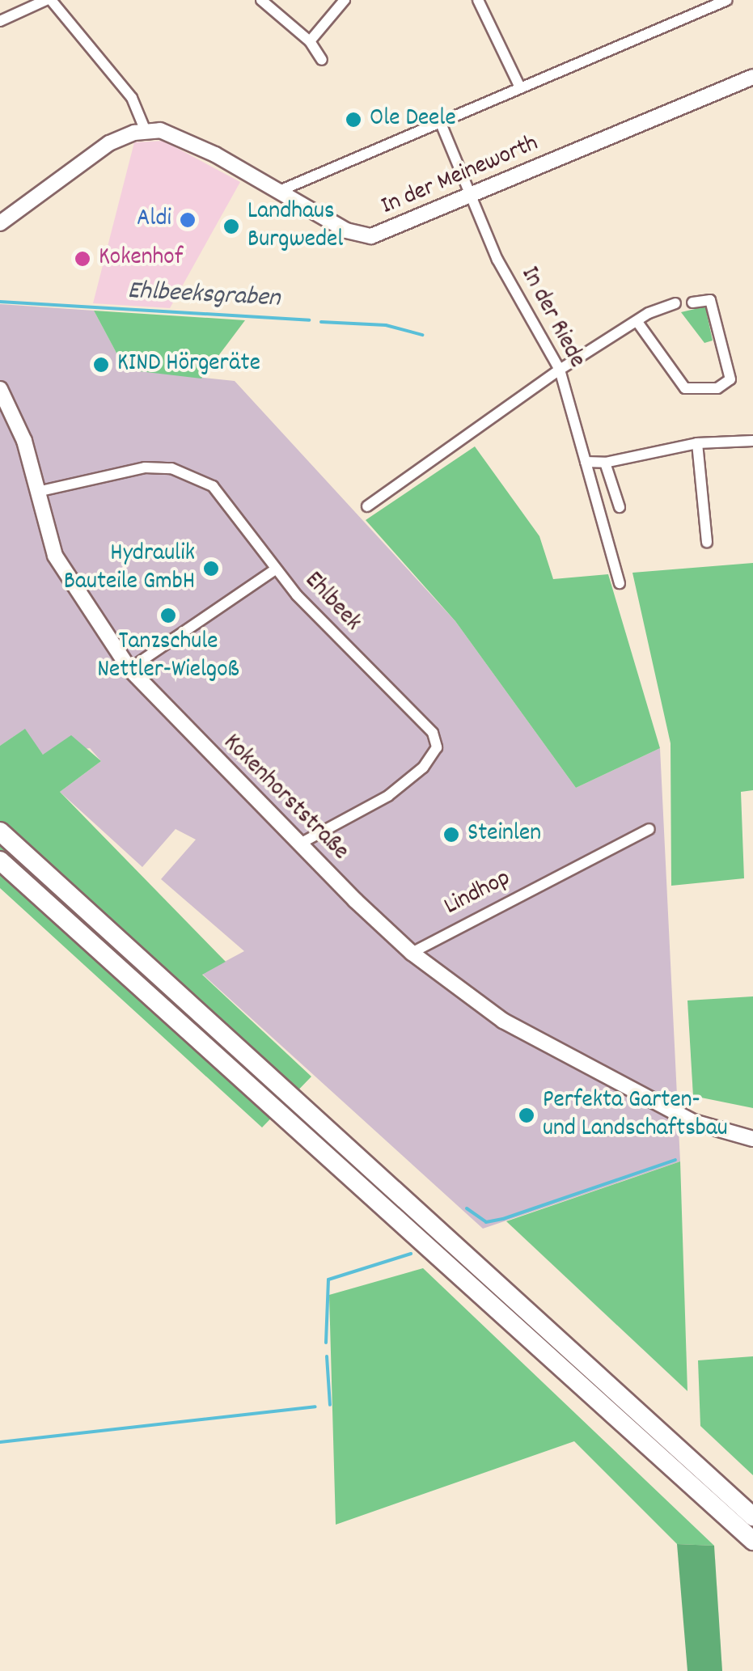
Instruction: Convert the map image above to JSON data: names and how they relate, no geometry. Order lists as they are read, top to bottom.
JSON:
{
  "streets": {
    "main road": ["In der Meineworth", "Kokenhorststraße"],
    "street": ["In der Riede", "Ehlbeek", "Lindhop"]
  },
  "crossings": [
    ["In der Meineworth", "In der Riede"],
    ["Ehlbeek", "Kokenhorststraße"],
    ["Kokenhorststraße", "Lindhop"]
  ],
  "water": ["Ehlbeeksgraben"],
  "places": [
    "Ole Deele",
    "Aldi",
    "Landhaus Burgwedel",
    "Kokenhof",
    "KIND Hörgeräte",
    "Hydraulik Bauteile GmbH",
    "Tanzschule Nettler-Wielgoß",
    "Steinlen",
    "Perfekta Garten- und Landschaftsbau"
  ]
}
